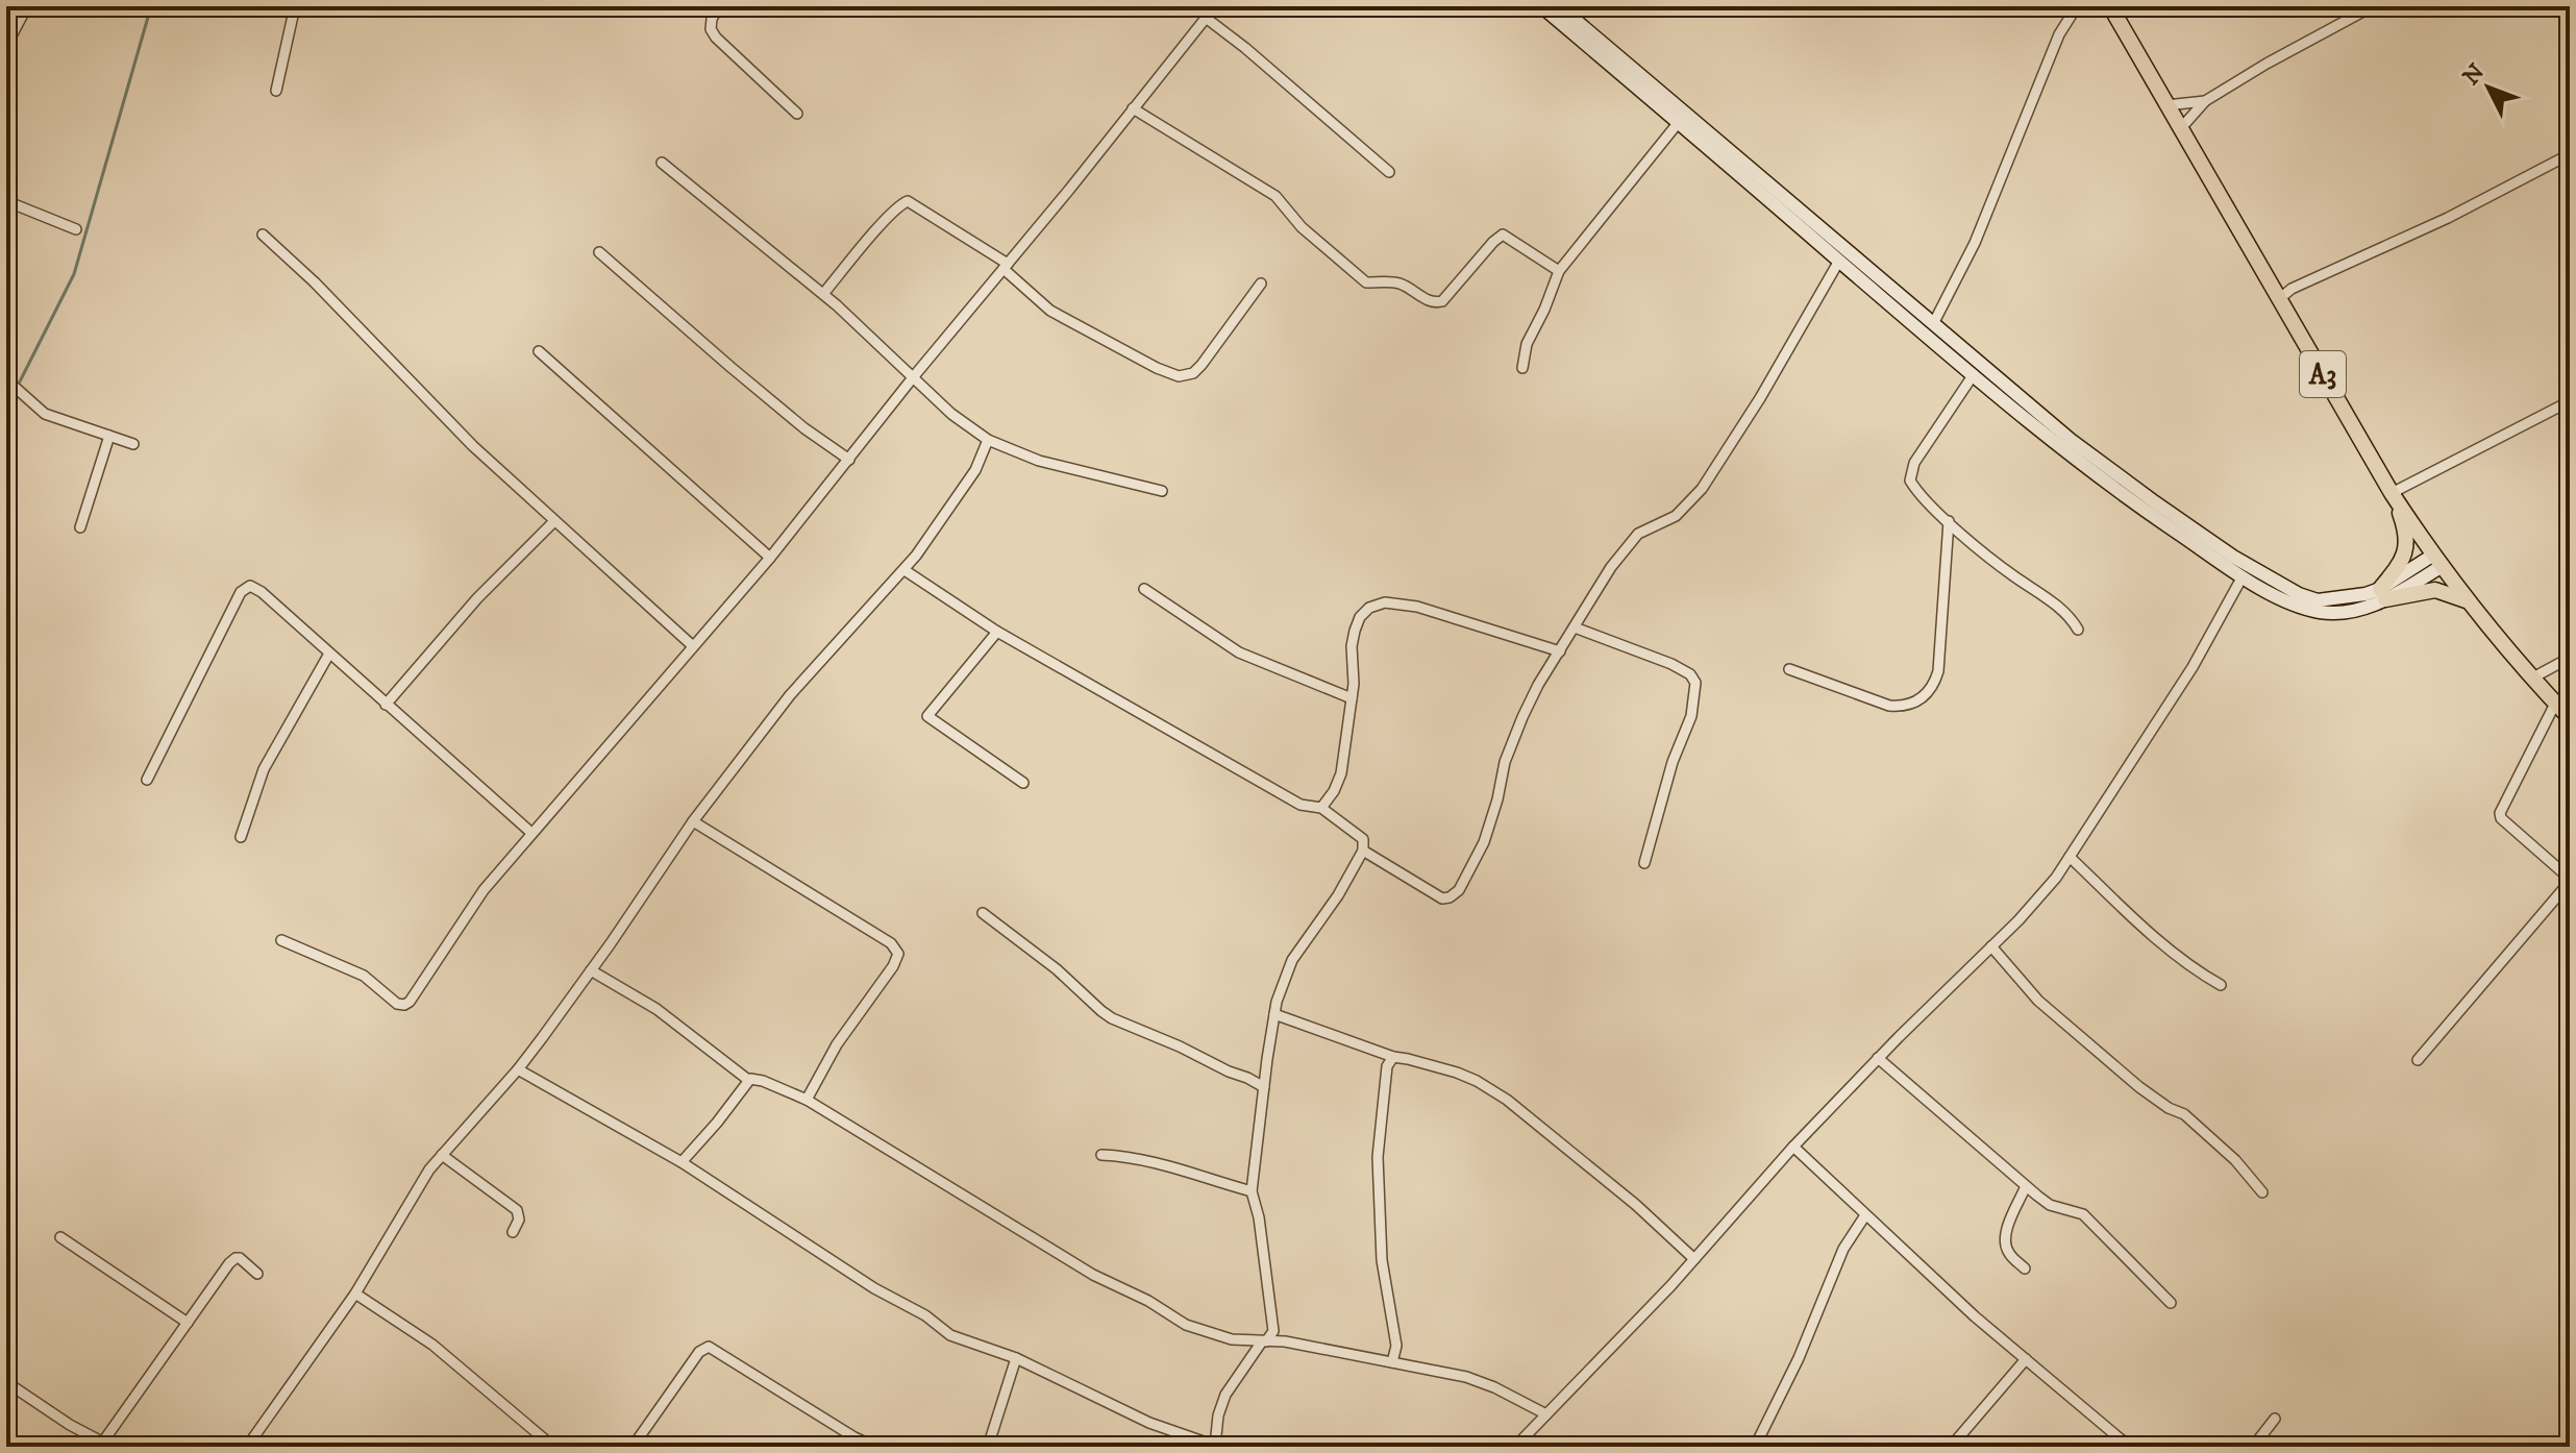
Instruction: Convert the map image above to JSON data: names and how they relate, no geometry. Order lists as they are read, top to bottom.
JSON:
{
  "streets": {
    "highway": ["A3"]
  },
  "north": "top left"
}
